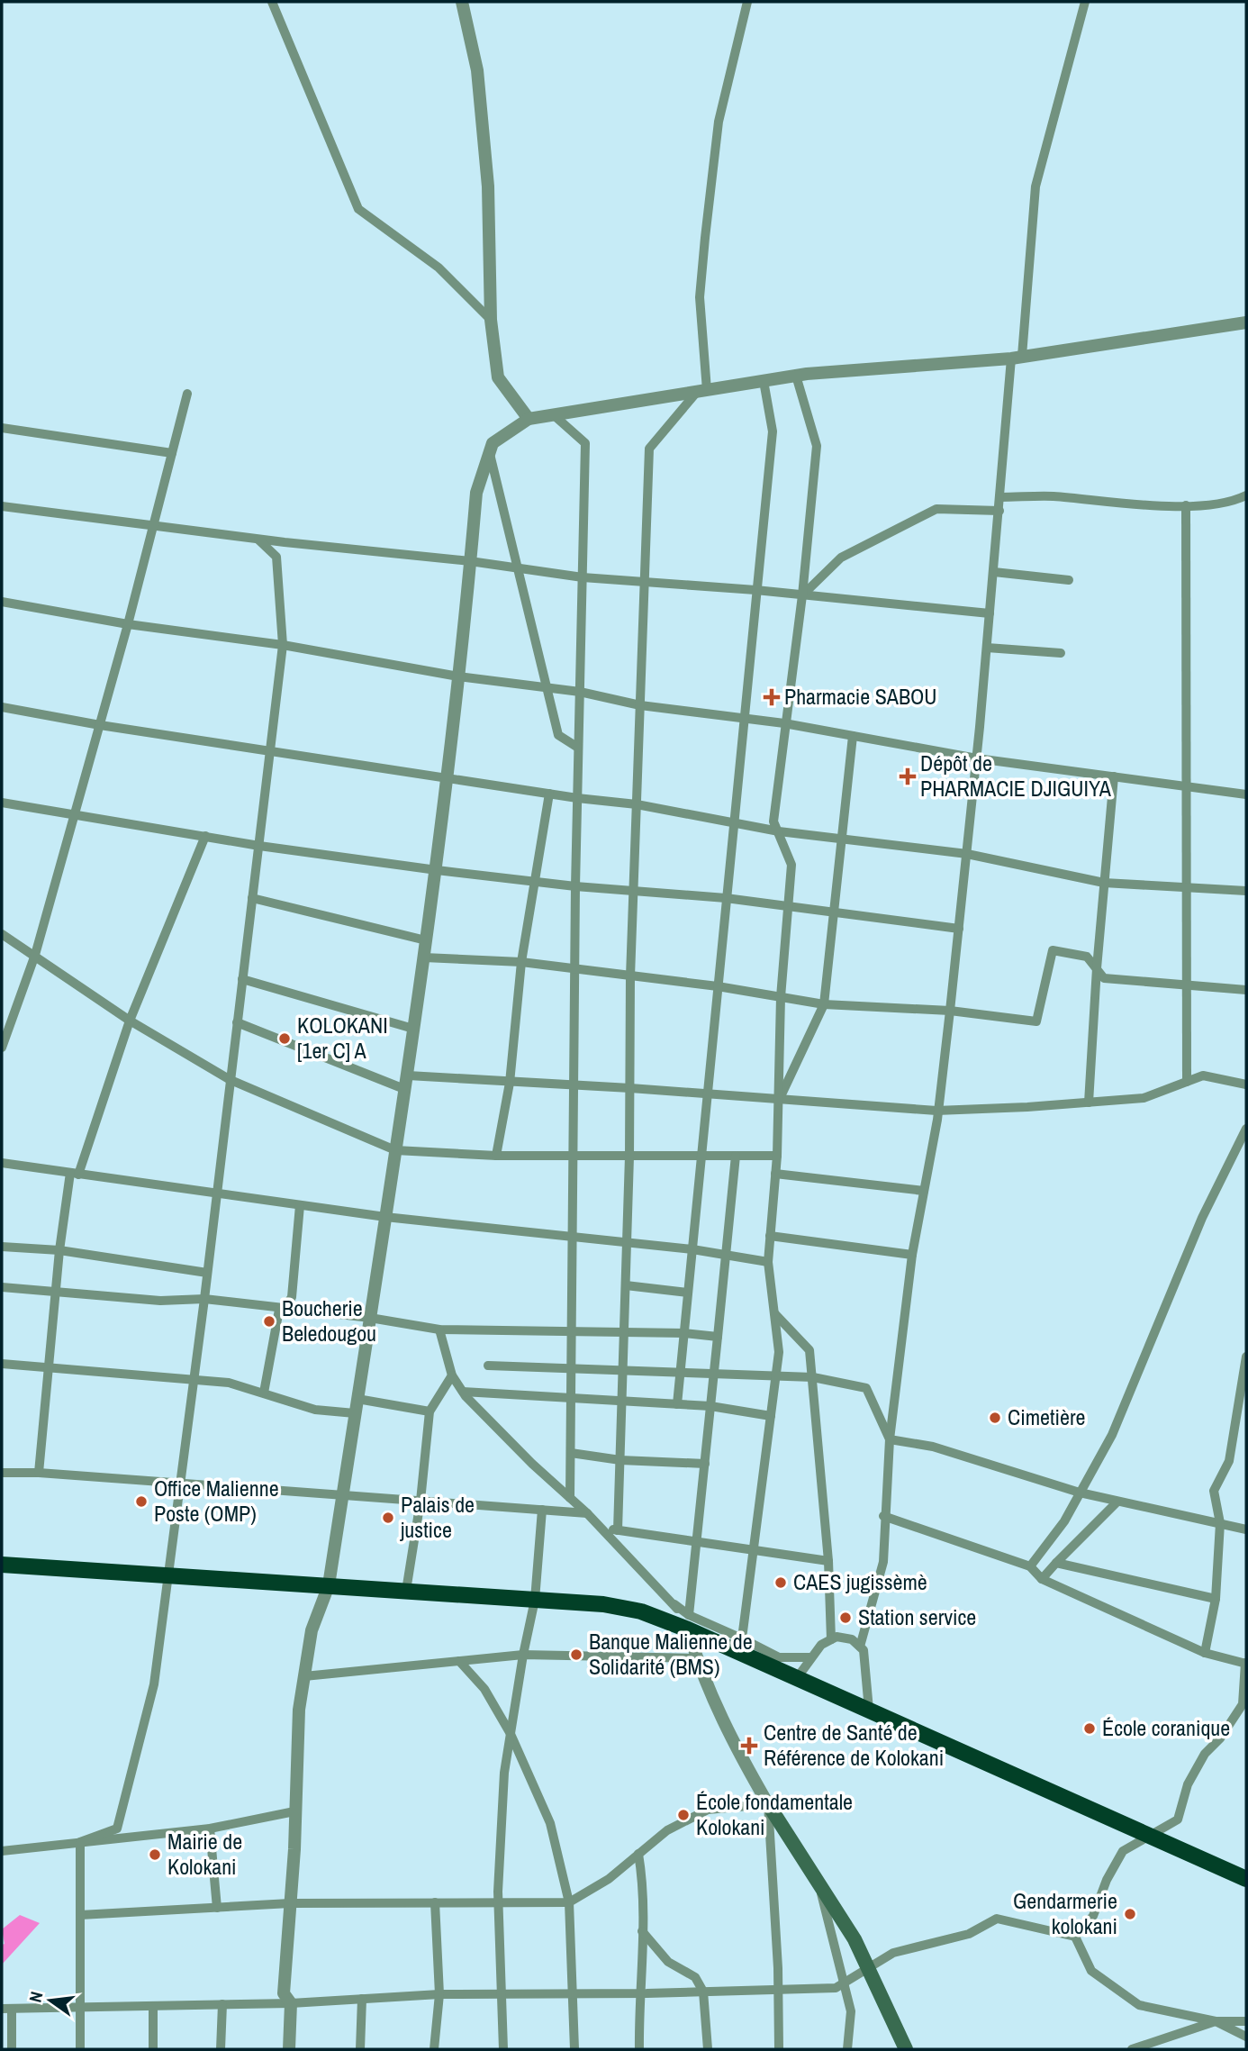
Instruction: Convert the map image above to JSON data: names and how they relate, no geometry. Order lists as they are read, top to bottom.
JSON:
{
  "places": {
    "health": ["Pharmacie SABOU", "Dépôt de PHARMACIE DJIGUIYA", "Centre de Santé de Référence de Kolokani"],
    "other": [
      "KOLOKANI [1er C] A",
      "Boucherie Beledougou",
      "Cimetière",
      "Office Malienne Poste (OMP)",
      "Palais de justice",
      "CAES jugissèmè",
      "Station service",
      "Banque Malienne de Solidarité (BMS)",
      "École coranique",
      "École fondamentale Kolokani",
      "Mairie de Kolokani",
      "Gendarmerie kolokani"
    ]
  },
  "north": "left"
}
